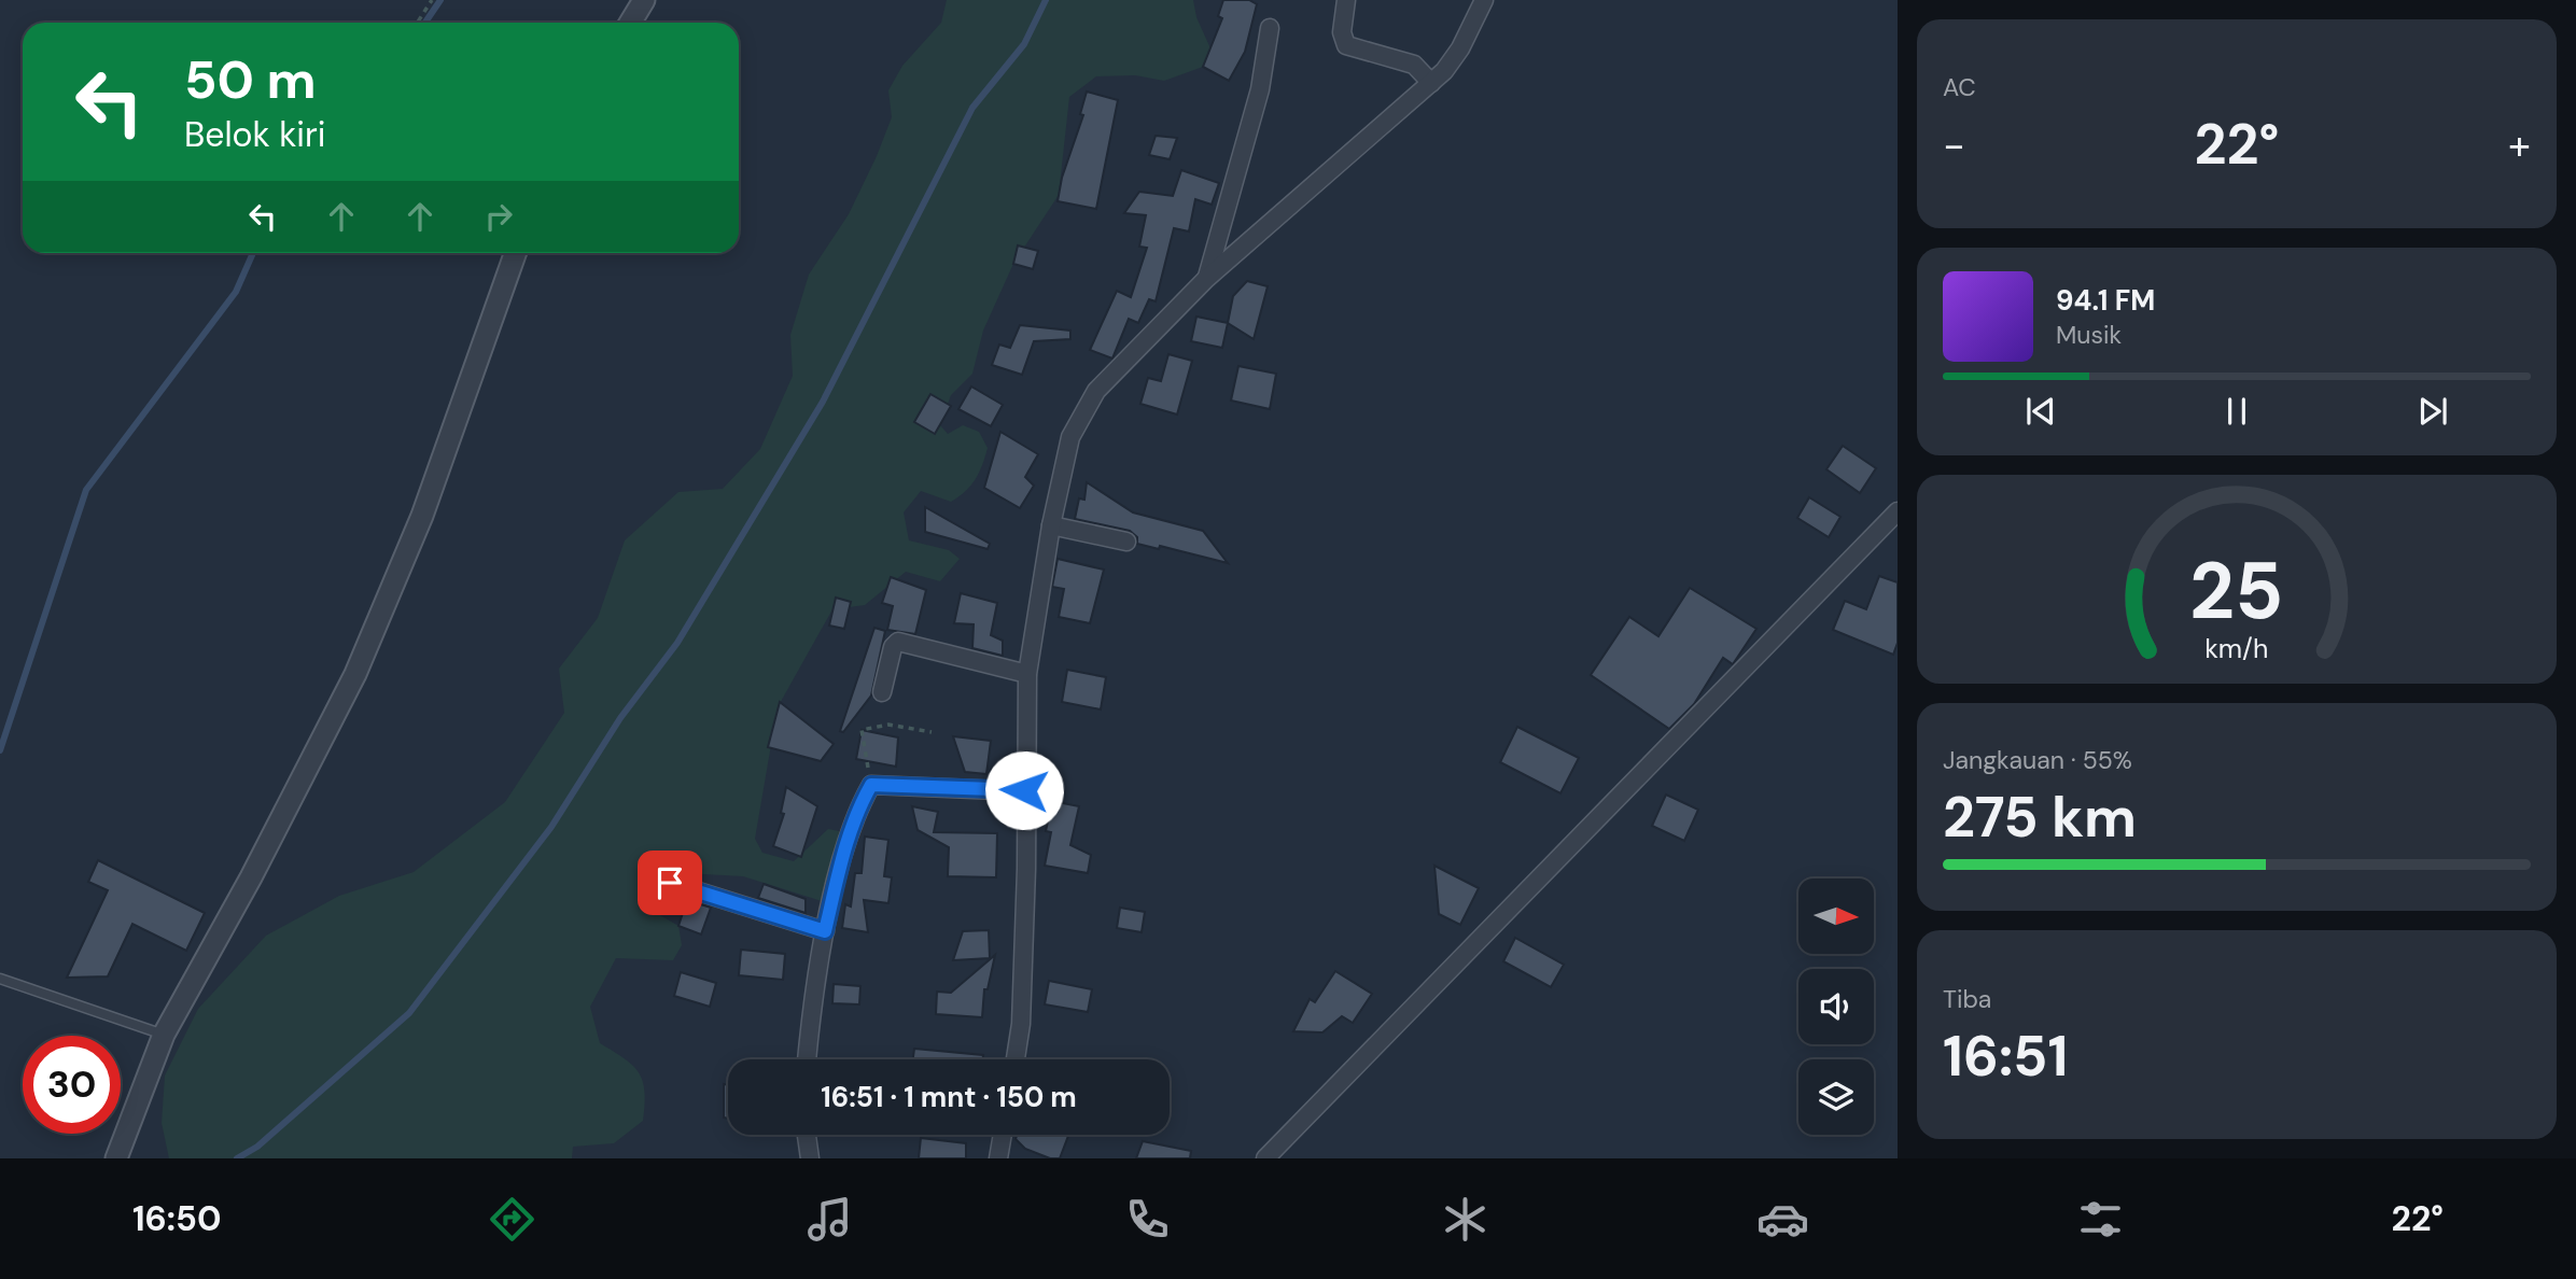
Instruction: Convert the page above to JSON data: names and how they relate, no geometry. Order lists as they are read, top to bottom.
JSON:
{
  "north": "right",
  "page": {
    "tile": [
      "AC",
      ["Jangkauan · 55%", "275 km"],
      ["Tiba", "16:51"]
    ],
    "turn": ["50 m", "Belok kiri"],
    "heat": ["−", "22°", "+"],
    "song": ["94.1 FM", "Musik"],
    "limit": "30",
    "trip": "16:51 · 1 mnt · 150 m",
    "tabs": ["16:50", "22°"],
    "gauge": ["25", "km/h"]
  }
}
